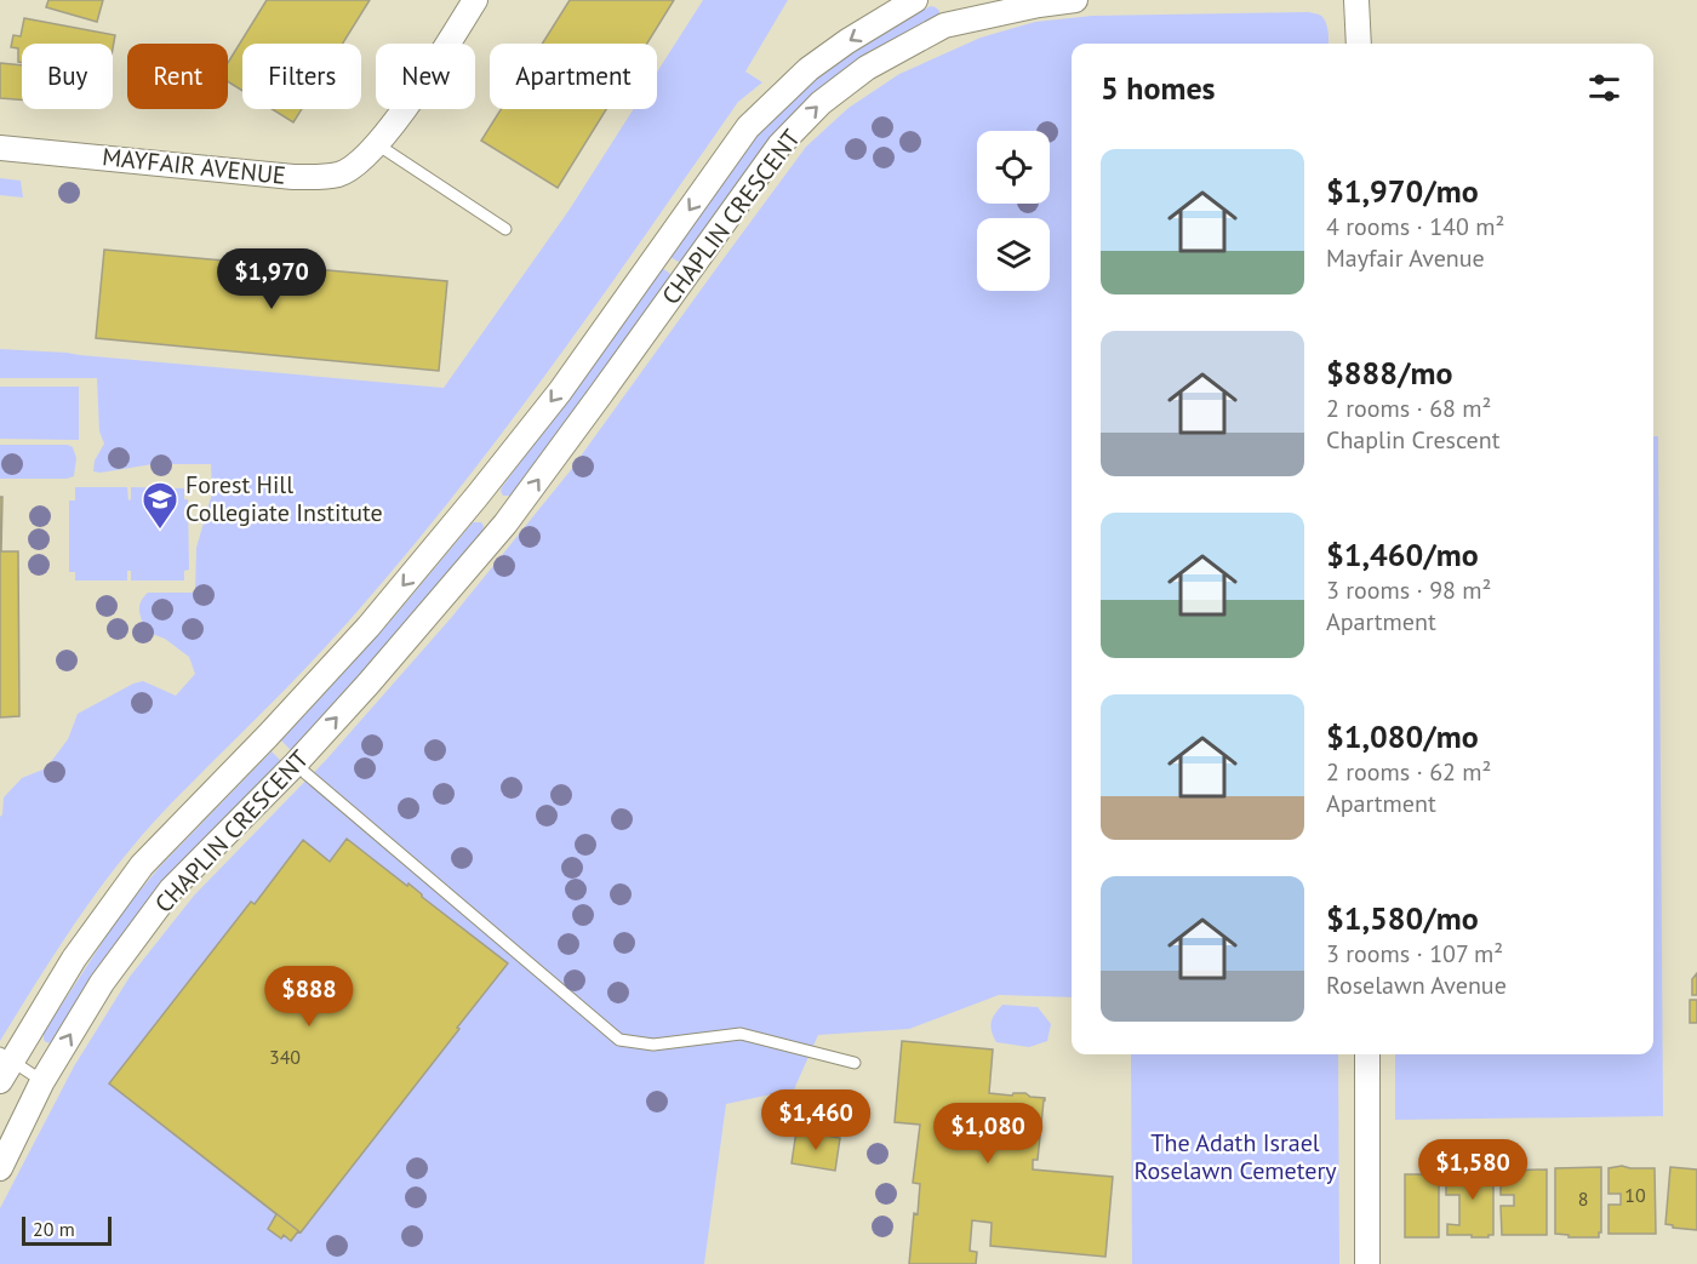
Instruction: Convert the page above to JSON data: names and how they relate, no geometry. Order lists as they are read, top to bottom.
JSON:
{
  "streets": {
    "street": ["MAYFAIR AVENUE", "CHAPLIN CRESCENT"]
  },
  "parks": ["The Adath Israel Roselawn Cemetery"],
  "places": {
    "school or university": ["Forest Hill Collegiate Institute"]
  },
  "house_numbers": ["340", "10", "8"],
  "scale_bar": "20 m",
  "page": {
    "chip": [
      "Buy",
      "Rent",
      "Filters",
      "New",
      "Apartment"
    ],
    "heading": "5 homes",
    "list": [
      {
        "name": "$1,970/mo",
        "note": "4 rooms · 140 m² · Mayfair Avenue"
      },
      {
        "name": "$888/mo",
        "note": "2 rooms · 68 m² · Chaplin Crescent"
      },
      {
        "name": "$1,460/mo",
        "note": "3 rooms · 98 m² · Apartment"
      },
      {
        "name": "$1,080/mo",
        "note": "2 rooms · 62 m² · Apartment"
      },
      {
        "name": "$1,580/mo",
        "note": "3 rooms · 107 m² · Roselawn Avenue"
      }
    ],
    "price": [
      "$1,970",
      "$888",
      "$1,460",
      "$1,080",
      "$1,580"
    ],
    "scale": "20 m"
  }
}
